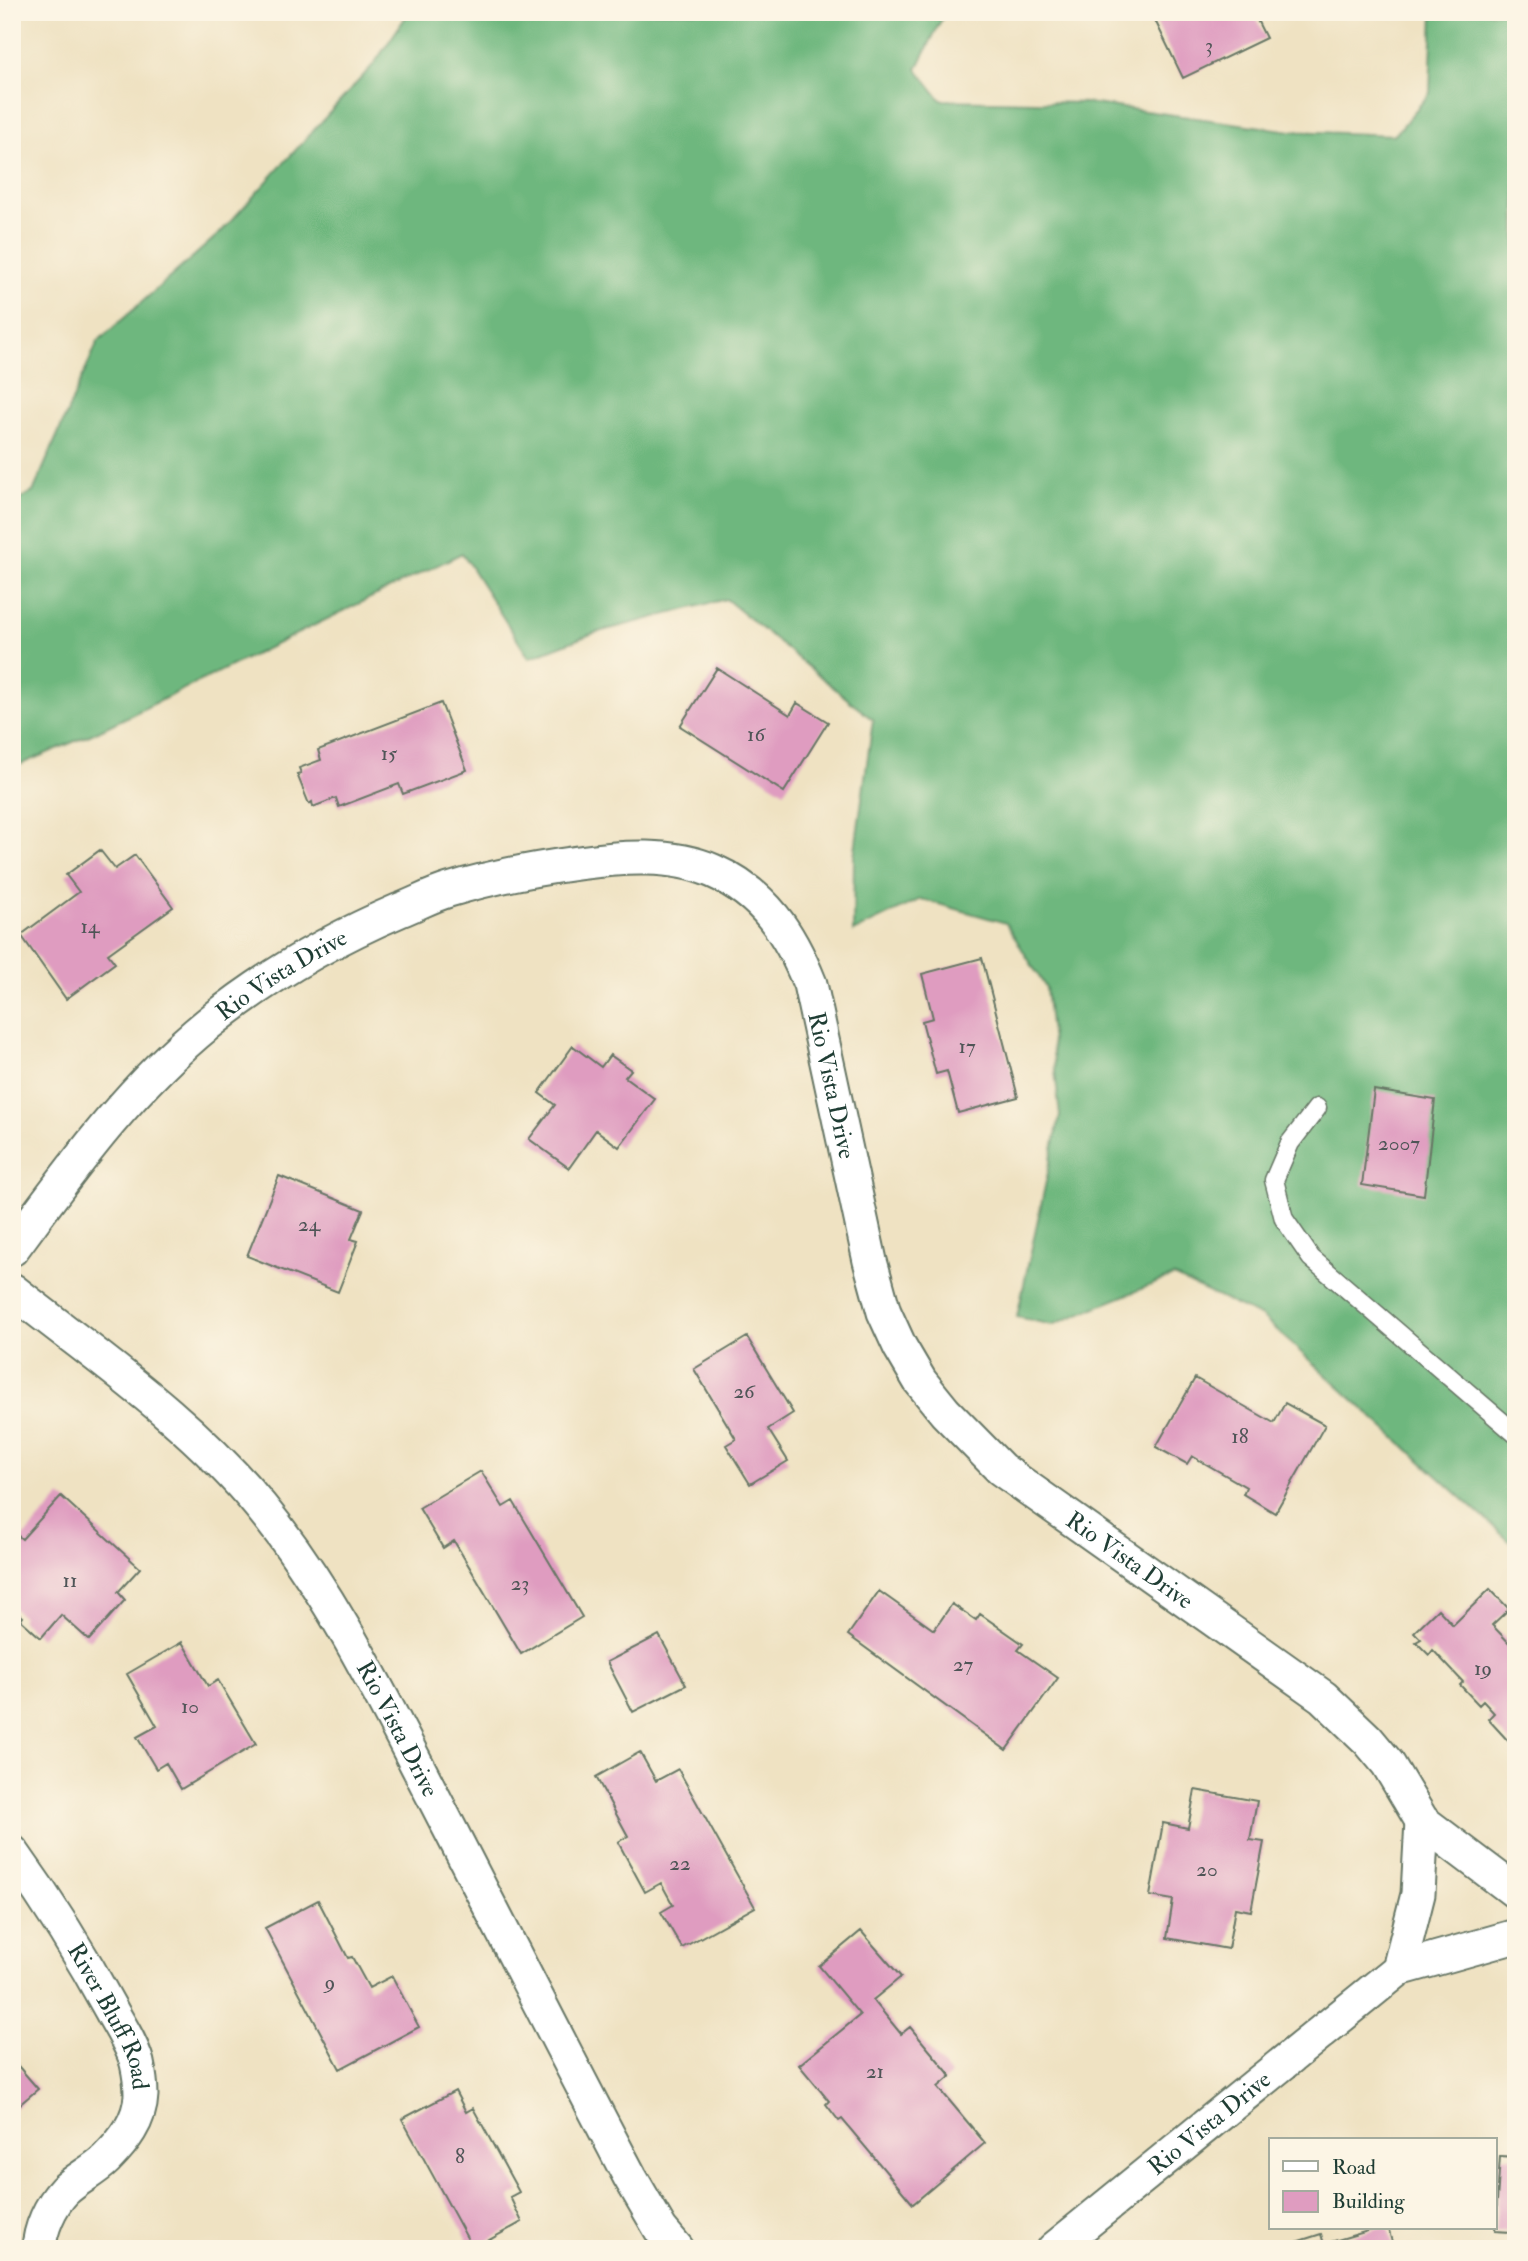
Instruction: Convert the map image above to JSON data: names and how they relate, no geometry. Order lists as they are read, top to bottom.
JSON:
{
  "streets": {
    "street": ["Rio Vista Drive", "River Bluff Road"]
  },
  "house_numbers": [
    "3",
    "16",
    "15",
    "14",
    "17",
    "2007",
    "24",
    "26",
    "18",
    "11",
    "23",
    "27",
    "19",
    "10",
    "22",
    "20",
    "9",
    "21",
    "8"
  ],
  "legend": ["Road", "Building"]
}
